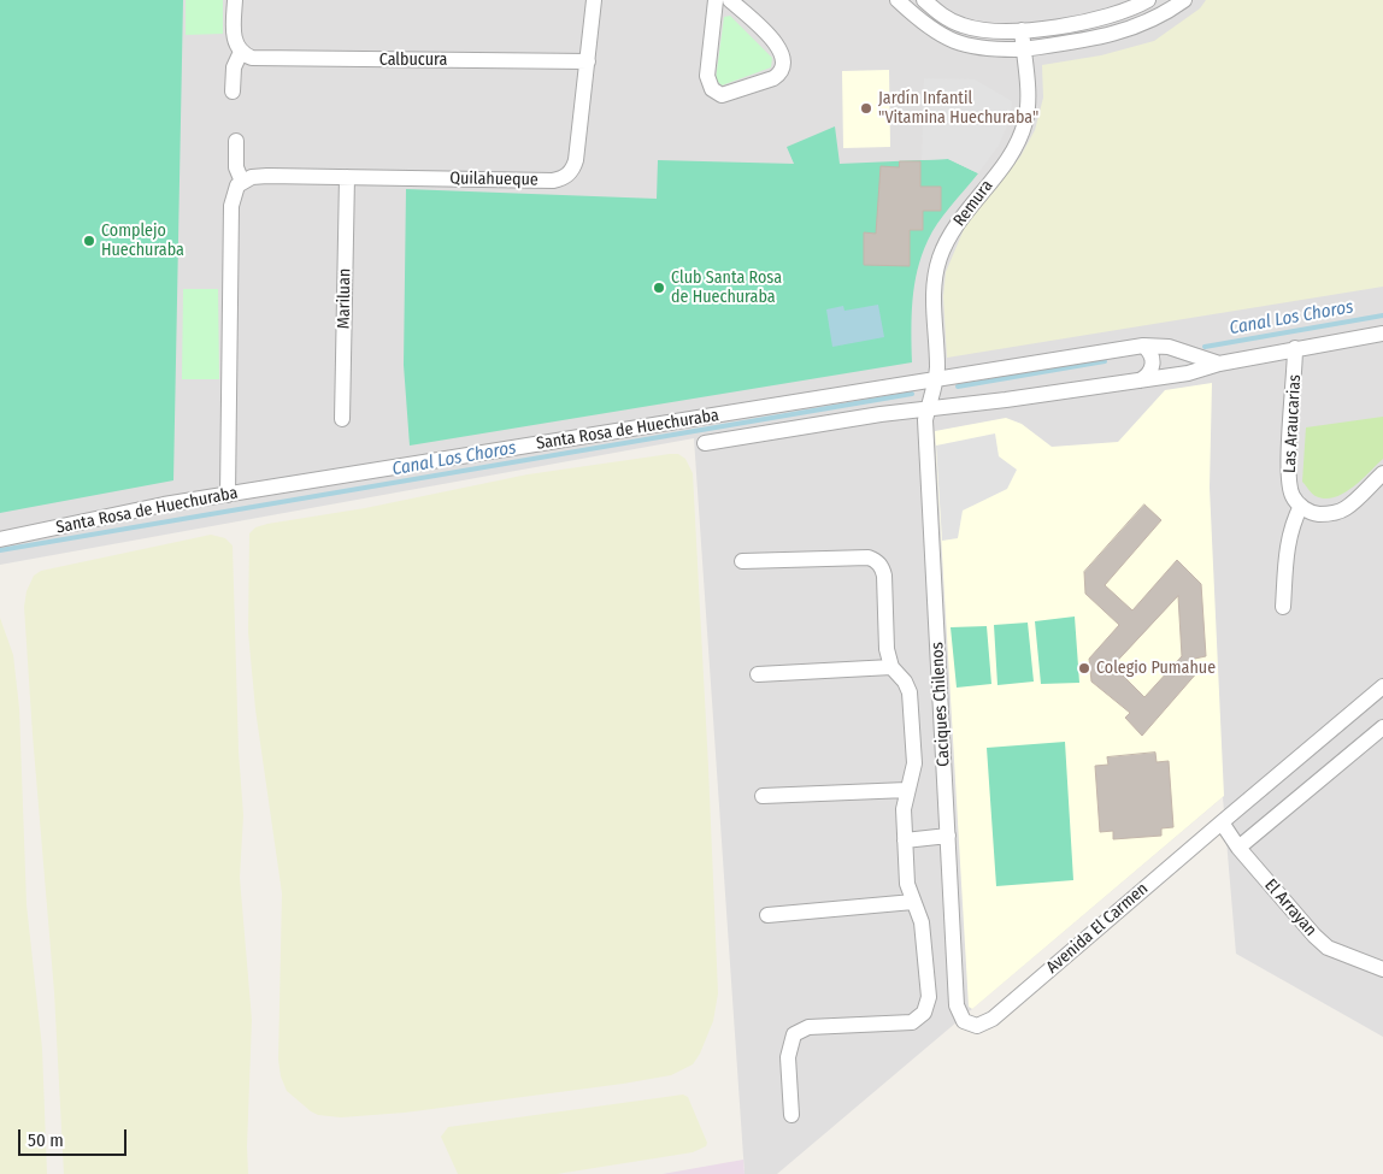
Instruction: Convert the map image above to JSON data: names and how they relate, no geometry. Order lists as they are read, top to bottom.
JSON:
{
  "streets": {
    "street": [
      "Calbucura",
      "Quilahueque",
      "Remura",
      "Mariluan",
      "Las Araucarias",
      "Santa Rosa de Huechuraba",
      "Caciques Chilenos",
      "El Arrayan",
      "Avenida El Carmen"
    ]
  },
  "crossings": [
    ["Calbucura", "Quilahueque"],
    ["Quilahueque", "Mariluan"],
    ["Remura", "Santa Rosa de Huechuraba"],
    ["Remura", "Caciques Chilenos"],
    ["Las Araucarias", "Santa Rosa de Huechuraba"],
    ["Santa Rosa de Huechuraba", "Caciques Chilenos"],
    ["Caciques Chilenos", "Avenida El Carmen"]
  ],
  "water": ["Canal Los Choros"],
  "places": [
    "Jardín Infantil \"Vitamina Huechuraba\"",
    "Complejo Huechuraba",
    "Club Santa Rosa de Huechuraba",
    "Colegio Pumahue"
  ],
  "scale_bar": "50 m"
}
